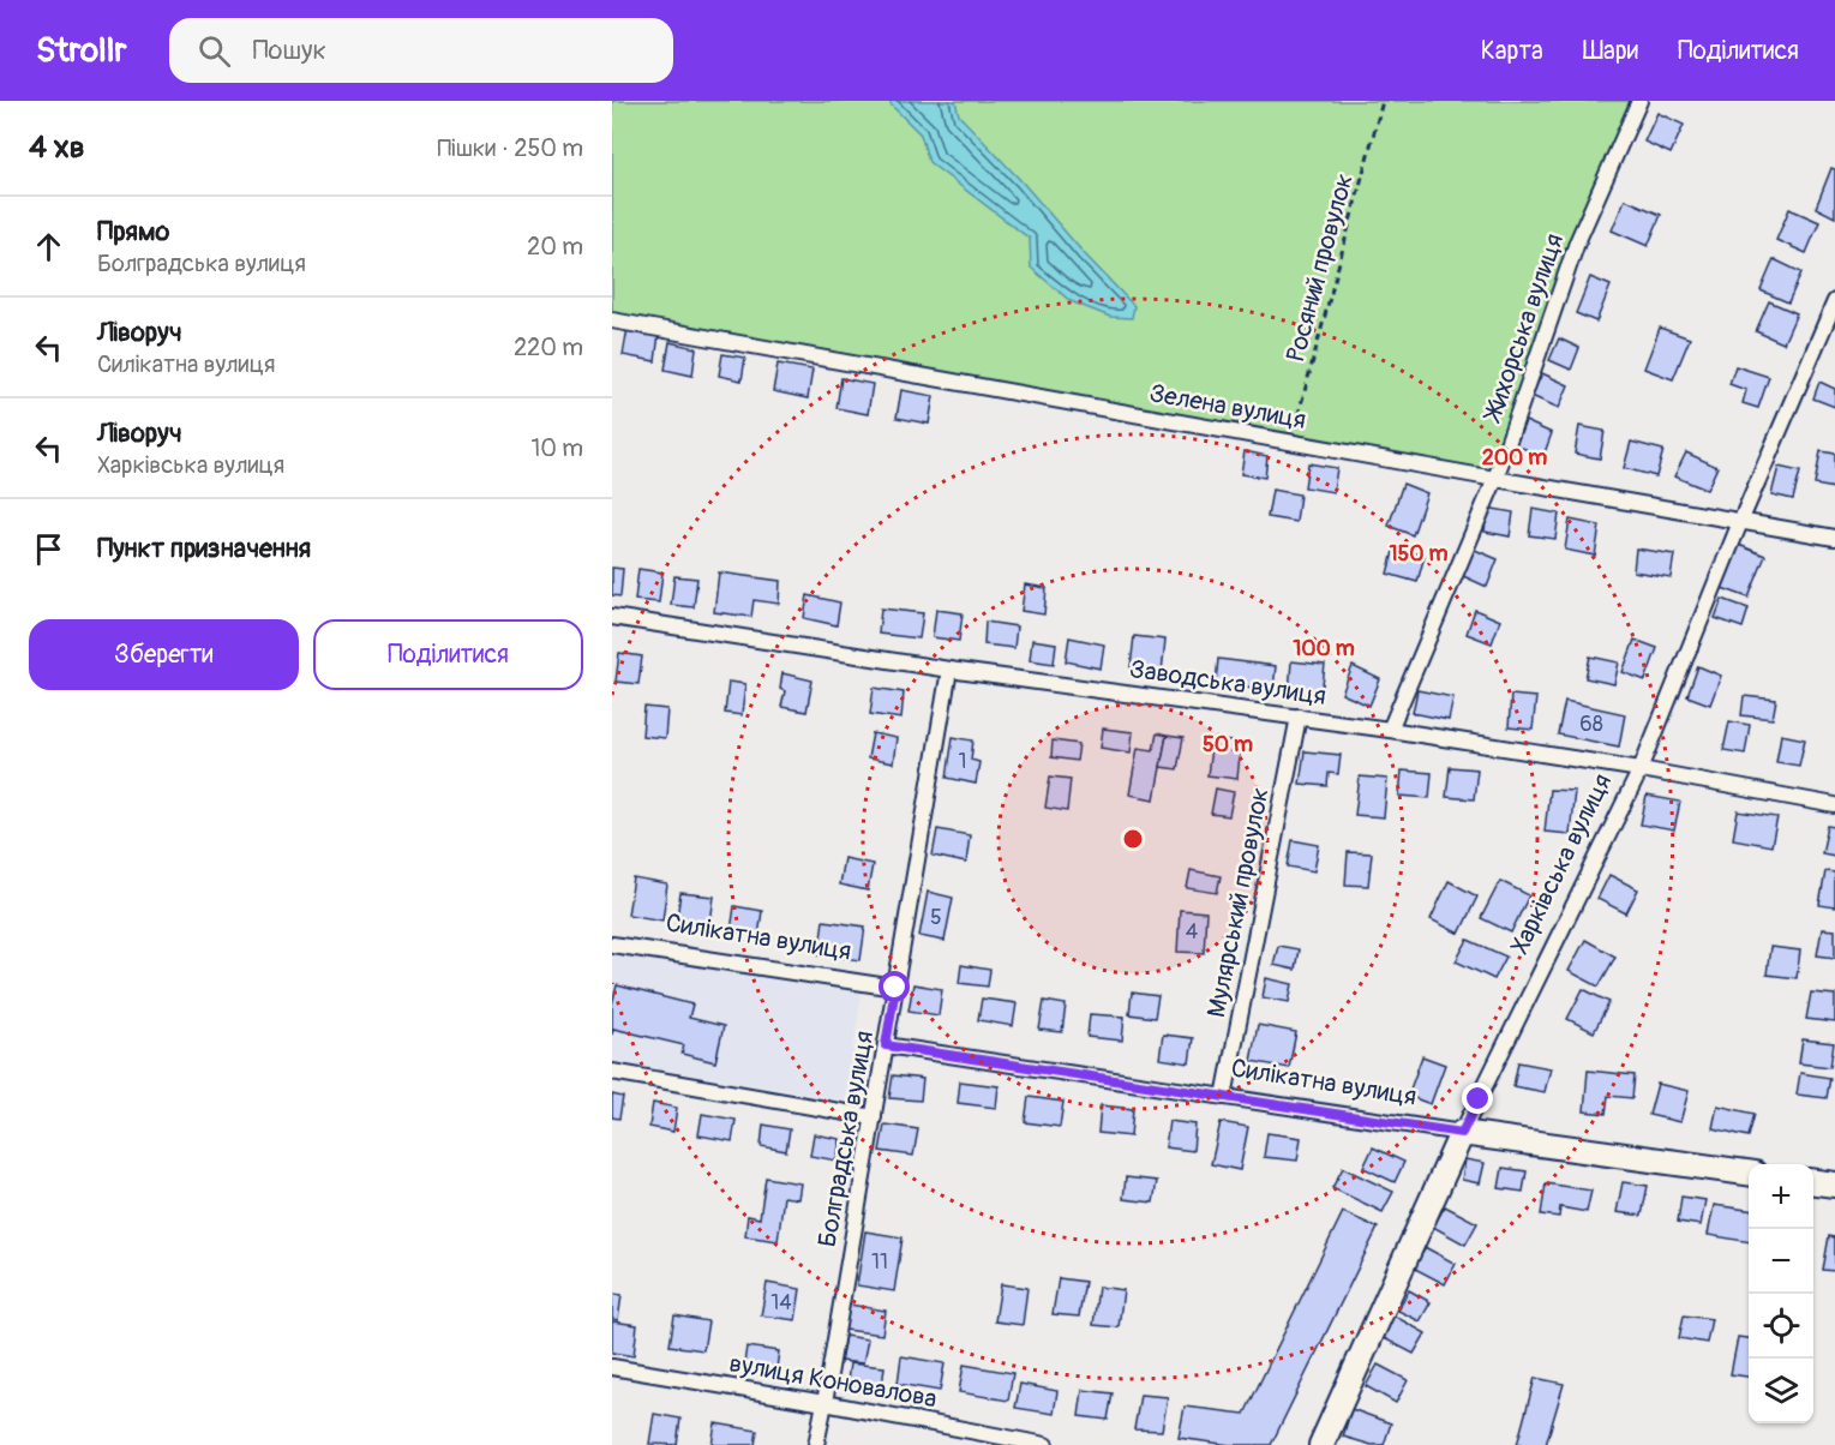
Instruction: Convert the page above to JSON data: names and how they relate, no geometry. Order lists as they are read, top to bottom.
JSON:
{
  "streets": {
    "main road": ["Харківська вулиця", "Силікатна вулиця"],
    "street": [
      "Жихорська вулиця",
      "Зелена вулиця",
      "Заводська вулиця",
      "Мулярський провулок",
      "Болградська вулиця",
      "вулиця Коновалова"
    ],
    "path": ["Росяний провулок"]
  },
  "crossings": [
    ["Росяний провулок", "Зелена вулиця"],
    ["Жихорська вулиця", "Зелена вулиця"],
    ["Жихорська вулиця", "Заводська вулиця"],
    ["Зелена вулиця", "Харківська вулиця"],
    ["Заводська вулиця", "Харківська вулиця"],
    ["Заводська вулиця", "Мулярський провулок"],
    ["Заводська вулиця", "Болградська вулиця"],
    ["Харківська вулиця", "Силікатна вулиця"],
    ["Мулярський провулок", "Силікатна вулиця"],
    ["Силікатна вулиця", "Болградська вулиця"],
    ["Болградська вулиця", "вулиця Коновалова"]
  ],
  "house_numbers": [
    "68",
    "1",
    "5",
    "4",
    "11",
    "14"
  ],
  "page": {
    "header": "Strollr",
    "search": "Пошук",
    "nav": ["Карта", "Шари", "Поділитися"],
    "heading": ["4 хв", "Пішки · 250 m"],
    "list": [
      ["Прямо", "Болградська вулиця", "20 m"],
      ["Ліворуч", "Силікатна вулиця", "220 m"],
      ["Ліворуч", "Харківська вулиця", "10 m"],
      "Пункт призначення"
    ],
    "buttons": ["Зберегти", "Поділитися"],
    "map_buttons": ["+", "−"]
  },
  "rings": [
    "200 m",
    "150 m",
    "100 m",
    "50 m"
  ]
}
